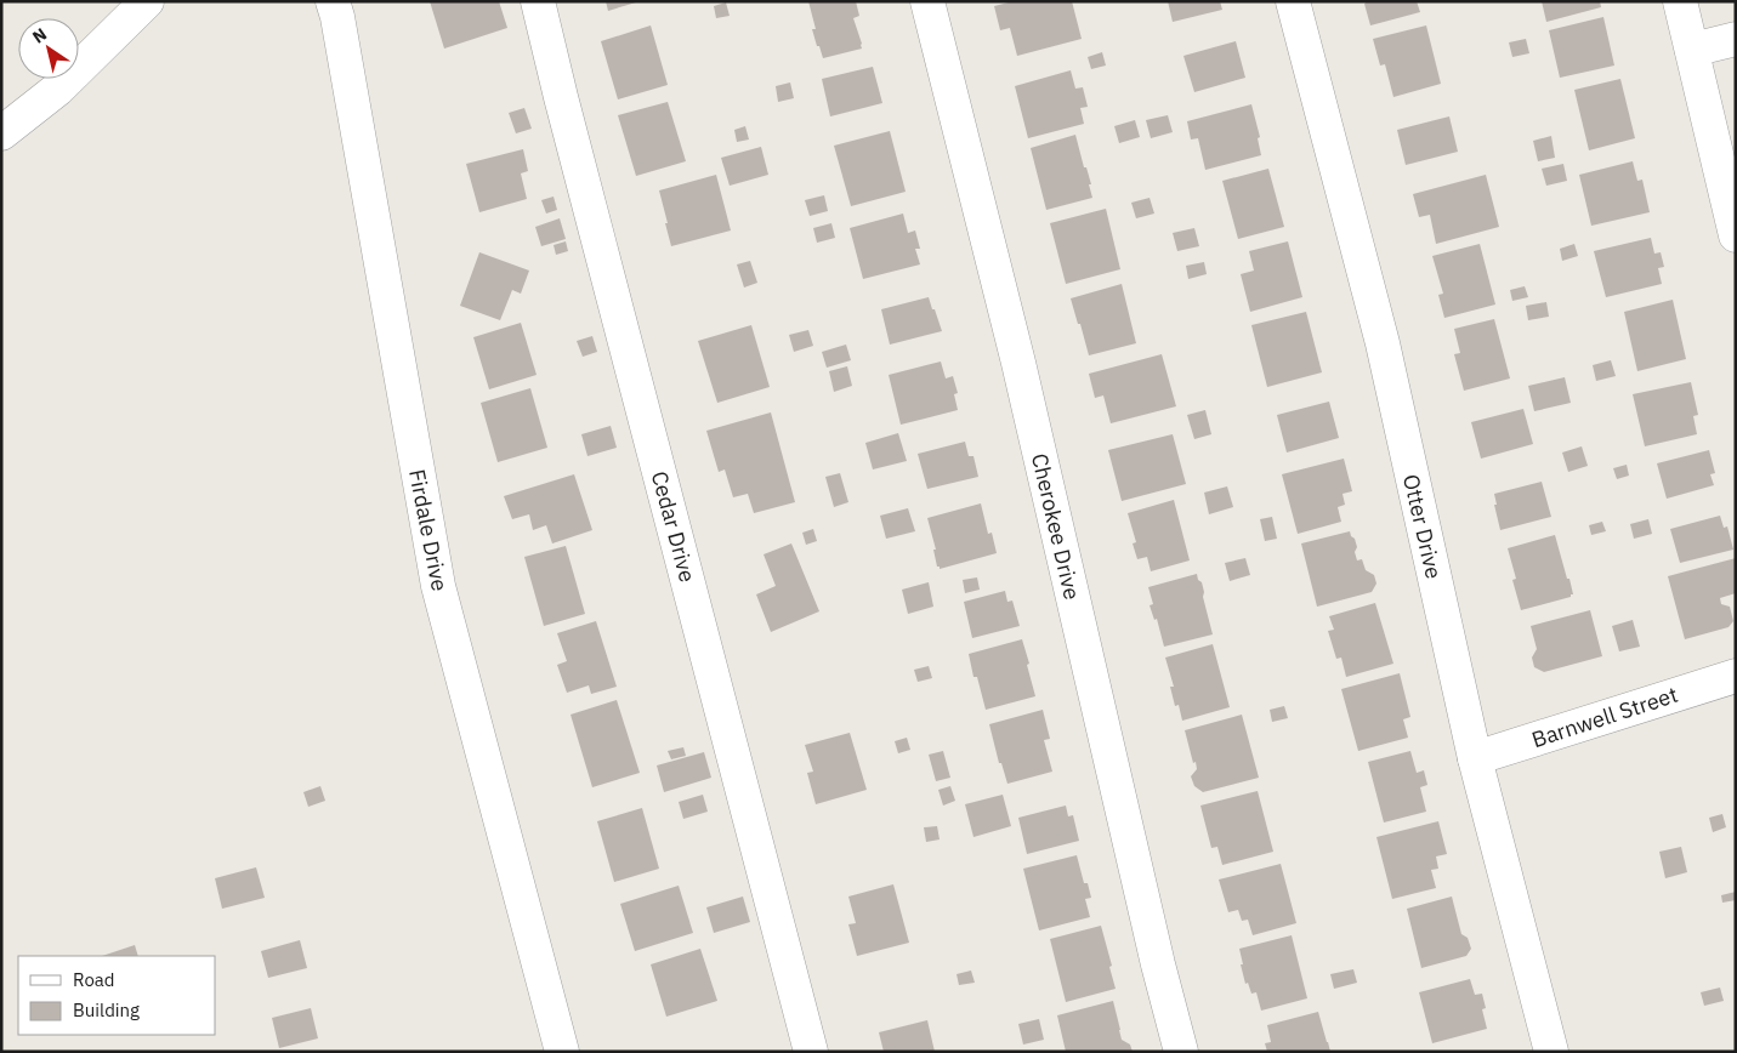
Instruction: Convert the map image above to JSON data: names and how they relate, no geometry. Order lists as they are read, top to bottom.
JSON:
{
  "streets": {
    "street": [
      "Cedar Drive",
      "Cherokee Drive",
      "Otter Drive",
      "Firdale Drive",
      "Barnwell Street"
    ]
  },
  "crossings": [
    ["Otter Drive", "Barnwell Street"]
  ],
  "legend": ["Road", "Building"],
  "north": "top left"
}
